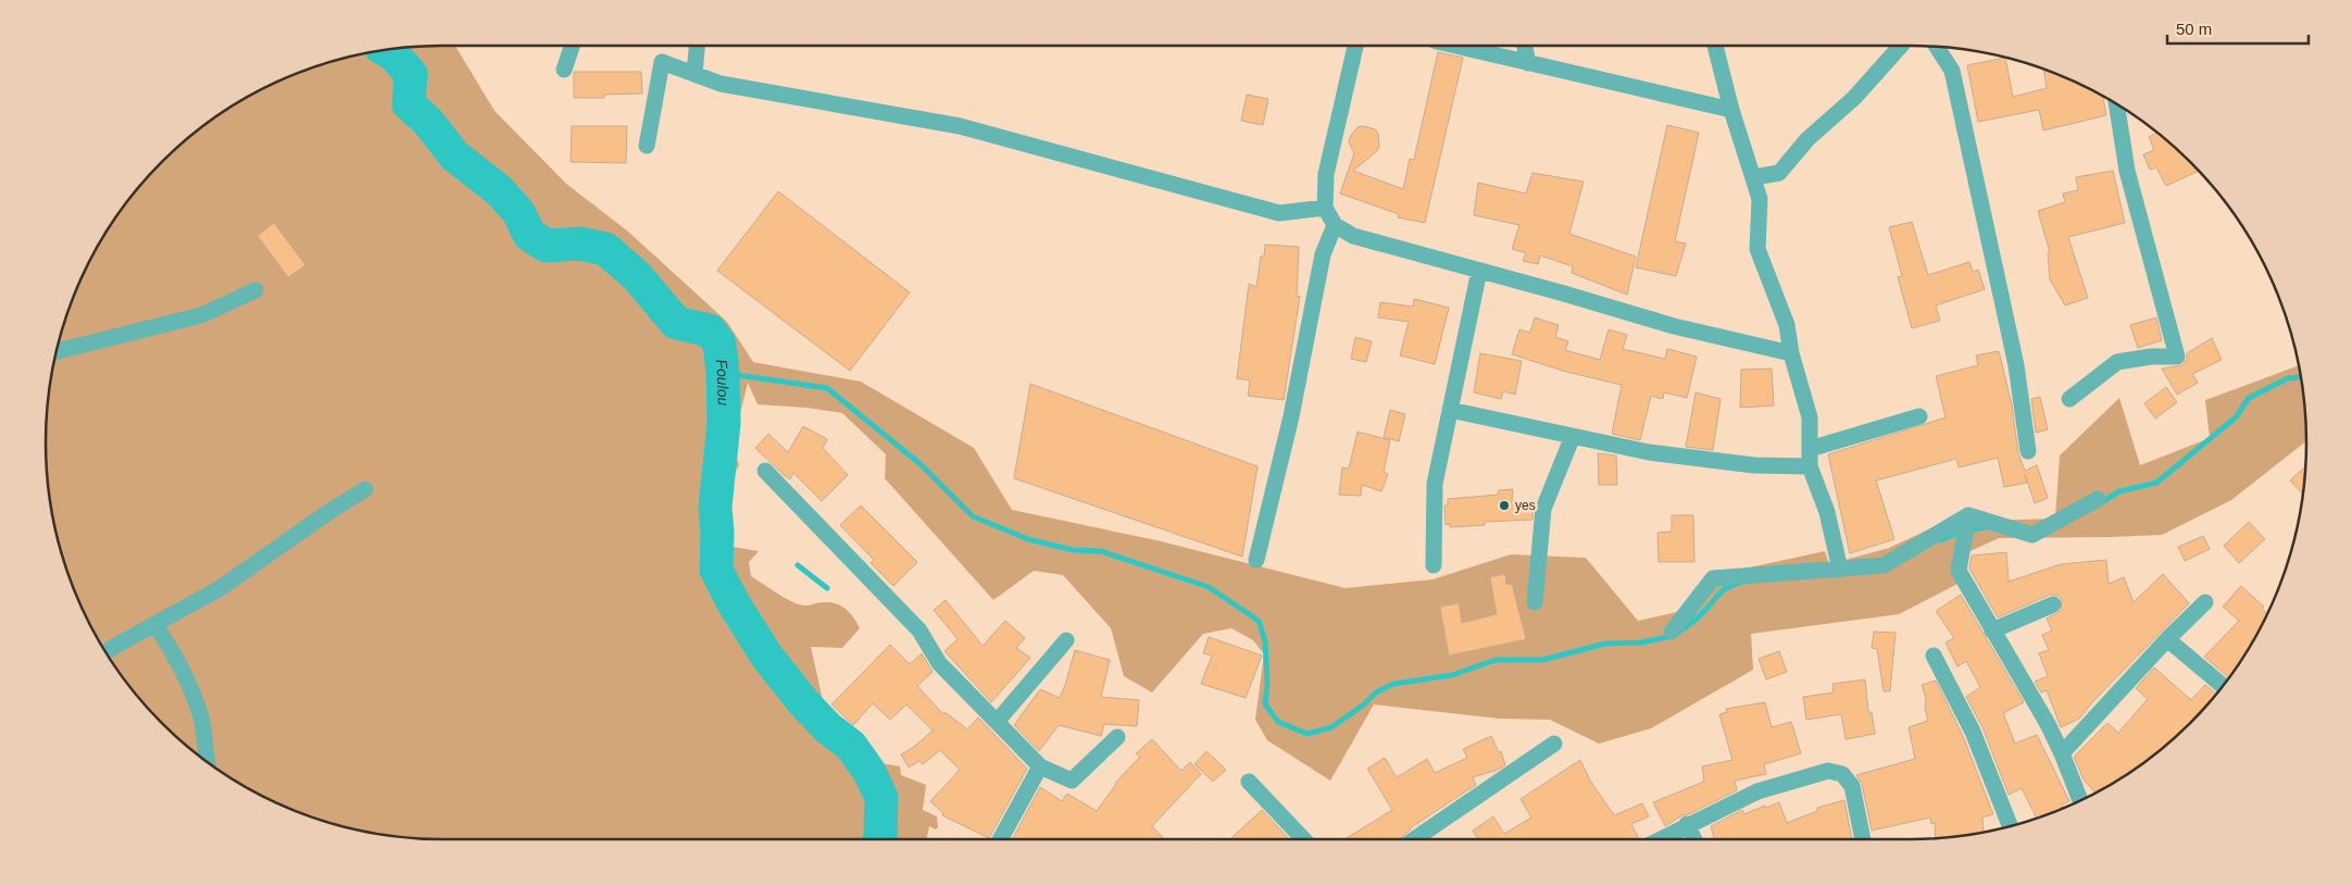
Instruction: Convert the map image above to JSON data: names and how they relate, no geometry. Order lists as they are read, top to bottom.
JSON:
{
  "water": ["Foulou"],
  "places": ["yes"],
  "scale_bar": "50 m"
}
